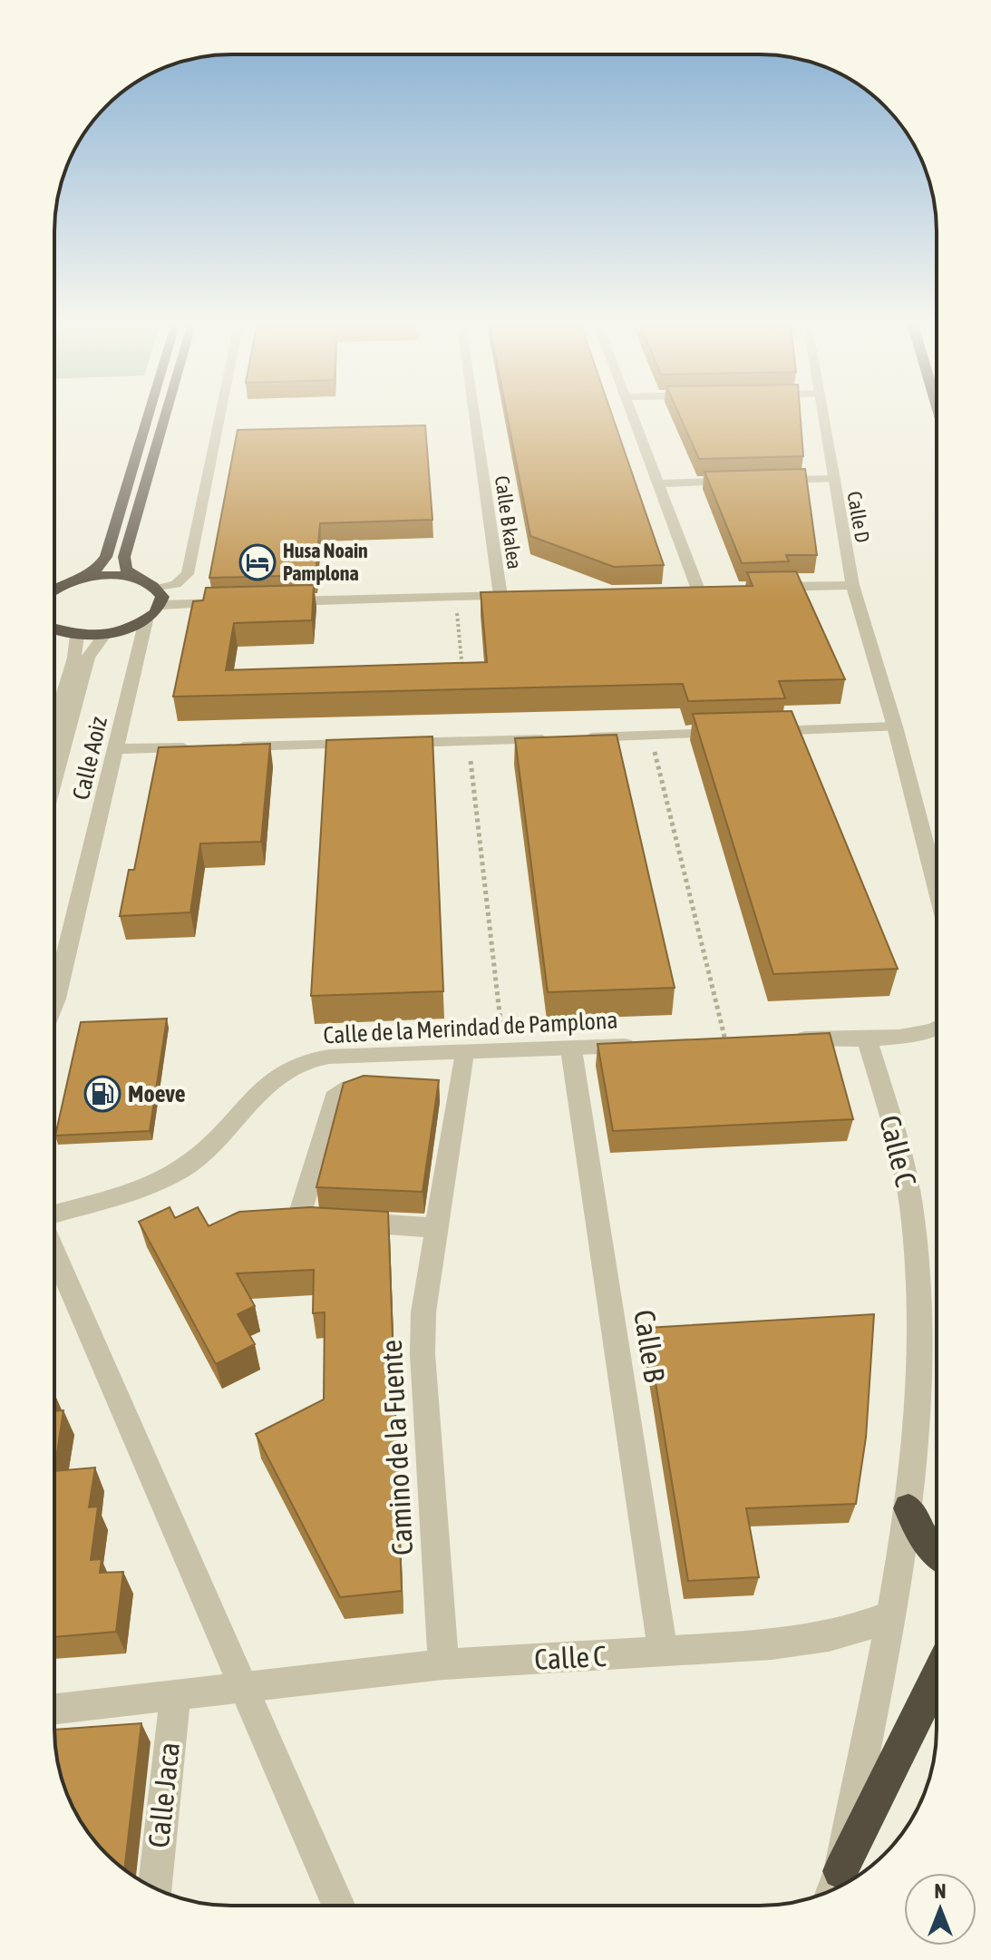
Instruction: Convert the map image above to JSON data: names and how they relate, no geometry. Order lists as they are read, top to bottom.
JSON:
{
  "streets": {
    "street": [
      "Calle D",
      "Calle B kalea",
      "Calle Aoiz",
      "Calle de la Merindad de Pamplona",
      "Calle C",
      "Calle B",
      "Camino de la Fuente",
      "Calle Jaca"
    ]
  },
  "crossings": [
    ["Calle de la Merindad de Pamplona", "Calle B"],
    ["Calle de la Merindad de Pamplona", "Camino de la Fuente"],
    ["Calle C", "Calle B"],
    ["Calle C", "Camino de la Fuente"],
    ["Calle C", "Calle Jaca"]
  ],
  "places": {
    "hotel": ["Husa Noain Pamplona"],
    "fuel station": ["Moeve"]
  },
  "north": "top"
}
